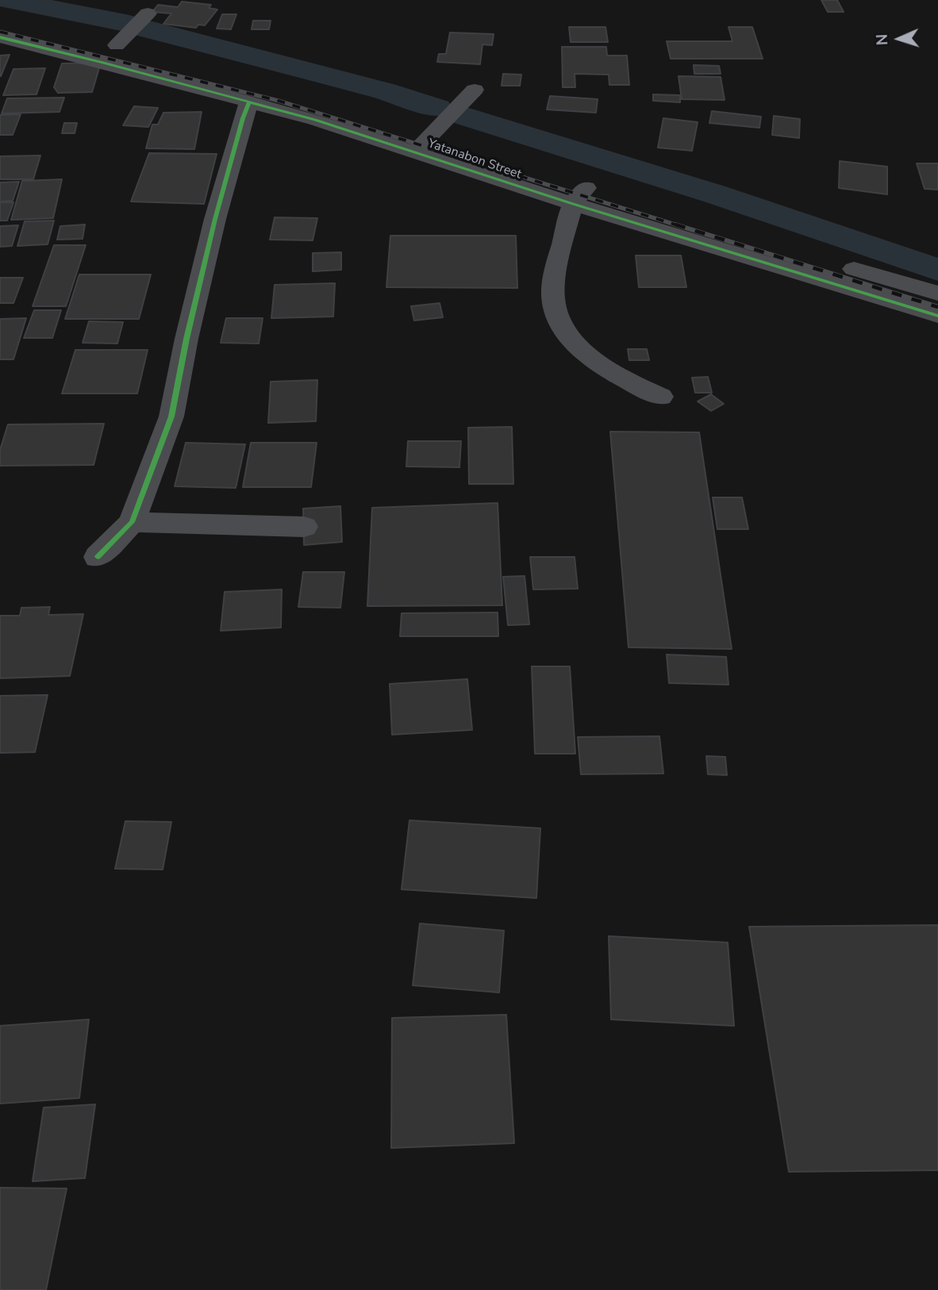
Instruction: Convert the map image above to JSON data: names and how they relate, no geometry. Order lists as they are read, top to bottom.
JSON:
{
  "streets": {
    "street": ["Yatanabon Street"]
  },
  "north": "left"
}
